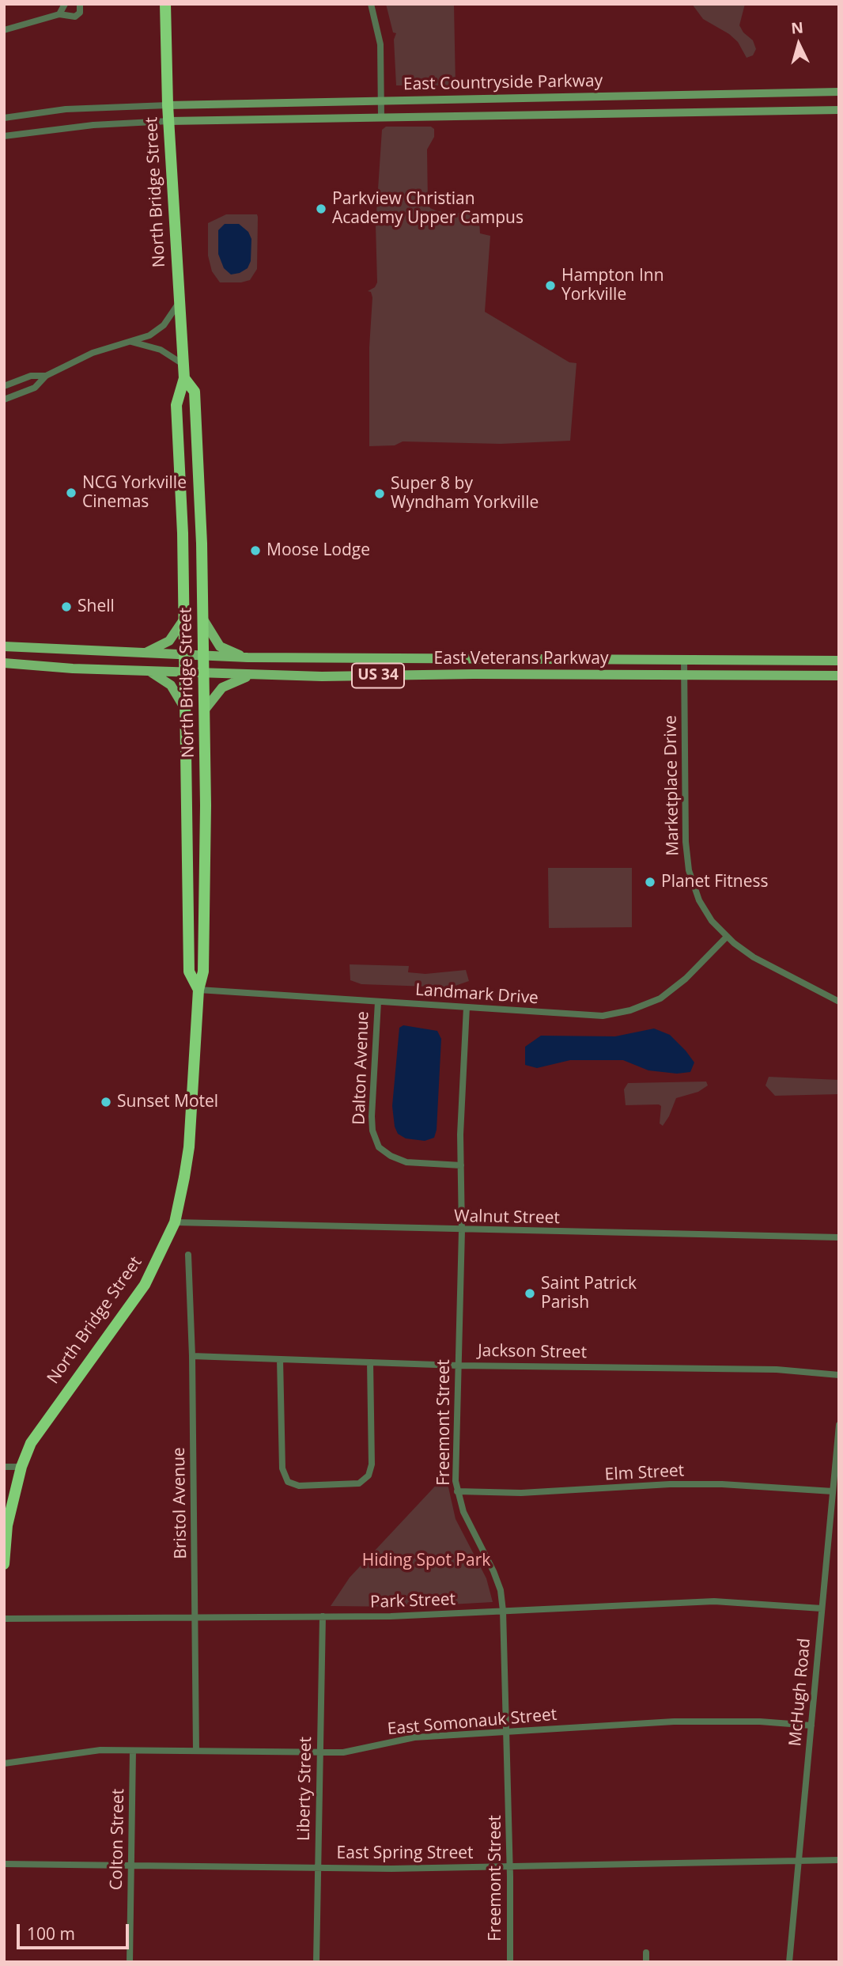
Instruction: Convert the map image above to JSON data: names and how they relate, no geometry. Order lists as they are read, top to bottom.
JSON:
{
  "streets": {
    "highway": ["North Bridge Street"],
    "main road": ["East Veterans Parkway", "US 34"],
    "street": [
      "East Countryside Parkway",
      "Marketplace Drive",
      "Landmark Drive",
      "Dalton Avenue",
      "Walnut Street",
      "Jackson Street",
      "Freemont Street",
      "Elm Street",
      "Bristol Avenue",
      "Park Street",
      "McHugh Road",
      "East Somonauk Street",
      "Liberty Street",
      "Colton Street",
      "East Spring Street"
    ]
  },
  "crossings": [
    ["East Countryside Parkway", "North Bridge Street"],
    ["North Bridge Street", "East Veterans Parkway"],
    ["North Bridge Street", "US 34"],
    ["North Bridge Street", "Landmark Drive"],
    ["North Bridge Street", "Walnut Street"],
    ["East Veterans Parkway", "US 34"],
    ["East Veterans Parkway", "Marketplace Drive"],
    ["Marketplace Drive", "Landmark Drive"],
    ["Landmark Drive", "Dalton Avenue"],
    ["Landmark Drive", "Freemont Street"],
    ["Dalton Avenue", "Freemont Street"],
    ["Walnut Street", "Freemont Street"],
    ["Jackson Street", "Freemont Street"],
    ["Jackson Street", "Bristol Avenue"],
    ["Freemont Street", "Elm Street"],
    ["Freemont Street", "Park Street"],
    ["Freemont Street", "East Somonauk Street"],
    ["Freemont Street", "East Spring Street"],
    ["Elm Street", "McHugh Road"],
    ["Bristol Avenue", "Park Street"],
    ["Bristol Avenue", "East Somonauk Street"],
    ["Park Street", "McHugh Road"],
    ["Park Street", "Liberty Street"],
    ["McHugh Road", "East Somonauk Street"],
    ["McHugh Road", "East Spring Street"],
    ["East Somonauk Street", "Liberty Street"],
    ["East Somonauk Street", "Colton Street"],
    ["Liberty Street", "East Spring Street"],
    ["Colton Street", "East Spring Street"]
  ],
  "parks": ["Hiding Spot Park"],
  "places": [
    "Parkview Christian Academy Upper Campus",
    "Hampton Inn Yorkville",
    "NCG Yorkville Cinemas",
    "Super 8 by Wyndham Yorkville",
    "Moose Lodge",
    "Shell",
    "Planet Fitness",
    "Sunset Motel",
    "Saint Patrick Parish"
  ],
  "scale_bar": "100 m",
  "north": "top"
}
